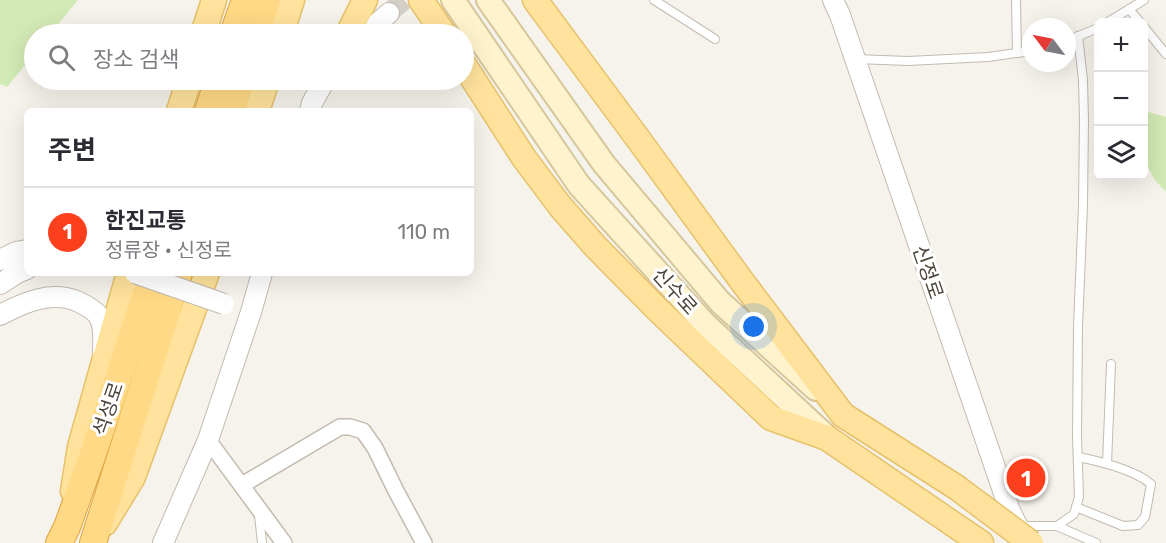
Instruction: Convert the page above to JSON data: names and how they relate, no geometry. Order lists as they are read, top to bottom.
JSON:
{
  "streets": {
    "highway": ["석성로"],
    "main road": ["신수로"],
    "street": ["신정로"]
  },
  "crossings": [
    ["신정로", "신수로"]
  ],
  "north": "top left",
  "page": {
    "map_buttons": ["+", "−"],
    "search": "장소 검색",
    "heading": "주변",
    "list": [
      {
        "mark": "1",
        "name": "한진교통",
        "note": "정류장 · 신정로",
        "value": "110 m"
      }
    ],
    "pins": "1"
  }
}
